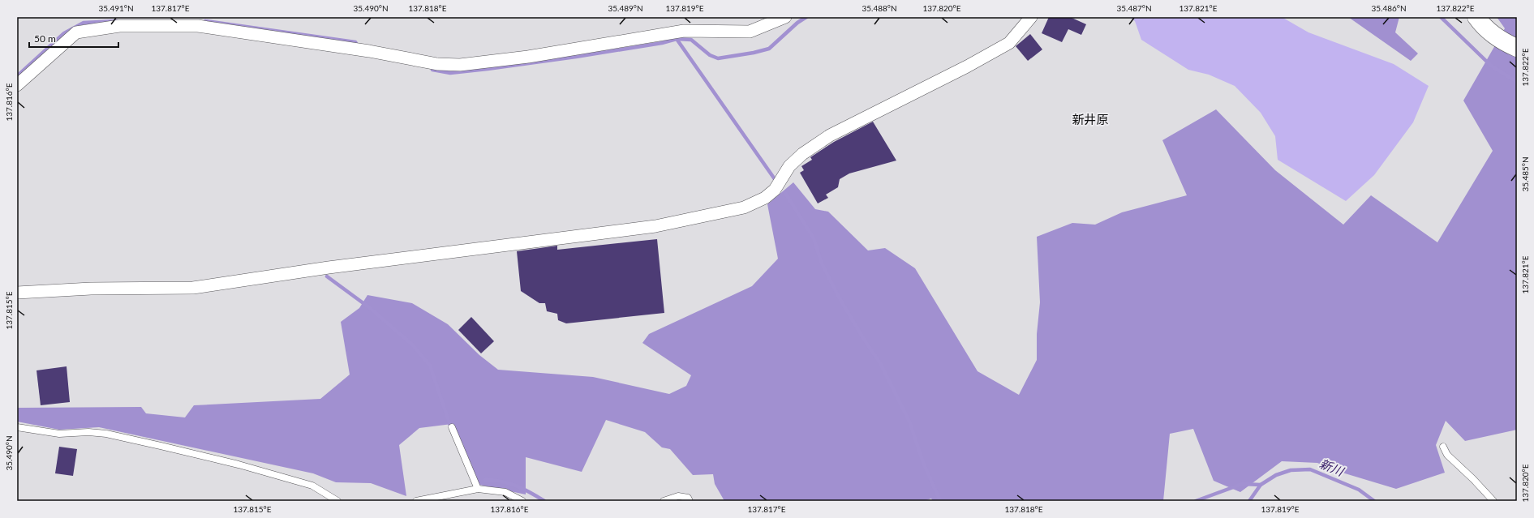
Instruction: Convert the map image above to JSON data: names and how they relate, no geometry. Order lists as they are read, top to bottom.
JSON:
{
  "districts": ["新井原"],
  "water": ["新川"],
  "scale_bar": "50 m",
  "coordinates": [
    "35.491°N",
    "137.817°E",
    "35.490°N",
    "137.818°E",
    "35.489°N",
    "137.819°E",
    "35.488°N",
    "137.820°E",
    "35.487°N",
    "137.821°E",
    "35.486°N",
    "137.822°E",
    "137.816°E",
    "35.485°N",
    "137.815°E"
  ]
}
